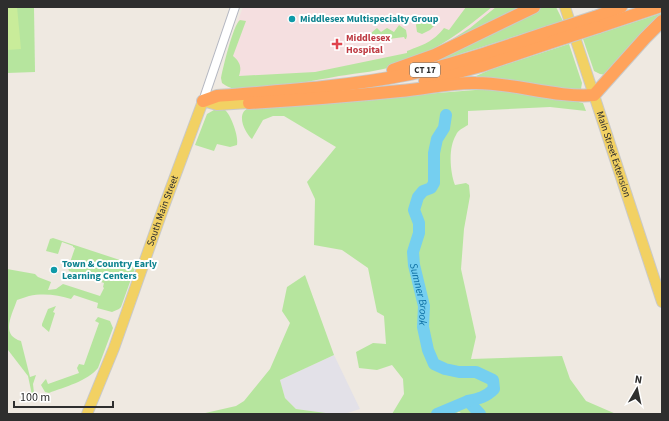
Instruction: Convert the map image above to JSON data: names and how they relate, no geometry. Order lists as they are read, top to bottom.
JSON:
{
  "streets": {
    "highway": ["CT 17"],
    "main road": ["Main Street Extension", "South Main Street"]
  },
  "crossings": [
    ["CT 17", "South Main Street"]
  ],
  "water": ["Sumner Brook"],
  "places": {
    "other": ["Middlesex Multispecialty Group", "Town & Country Early Learning Centers"],
    "health": ["Middlesex Hospital"]
  },
  "scale_bar": "100 m",
  "north": "top"
}
